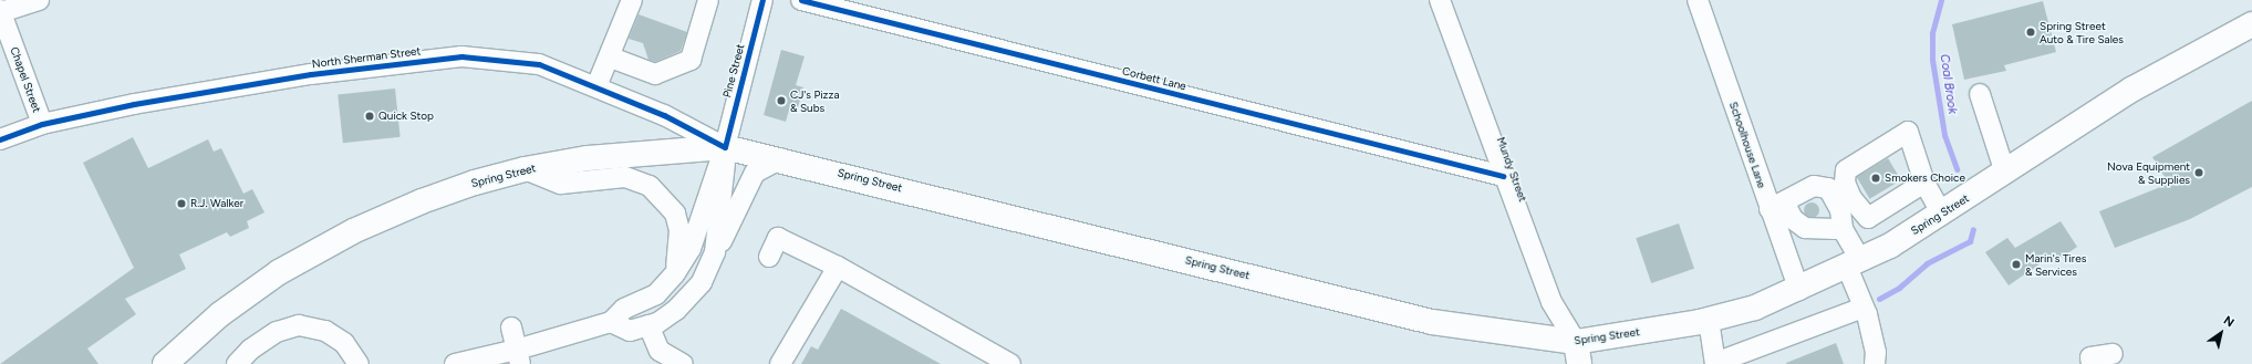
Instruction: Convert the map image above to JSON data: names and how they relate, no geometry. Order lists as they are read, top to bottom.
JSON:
{
  "streets": {
    "main road": ["Spring Street"],
    "street": [
      "North Sherman Street",
      "Pine Street",
      "Corbett Lane",
      "Chapel Street",
      "Schoolhouse Lane",
      "Mundy Street"
    ]
  },
  "crossings": [
    ["North Sherman Street", "Pine Street"],
    ["North Sherman Street", "Chapel Street"],
    ["North Sherman Street", "Spring Street"],
    ["Pine Street", "Spring Street"],
    ["Corbett Lane", "Mundy Street"],
    ["Schoolhouse Lane", "Spring Street"],
    ["Mundy Street", "Spring Street"]
  ],
  "water": ["Coal Brook"],
  "places": [
    "Spring Street Auto & Tire Sales",
    "CJ's Pizza & Subs",
    "Quick Stop",
    "Nova Equipment & Supplies",
    "Smokers Choice",
    "R.J. Walker",
    "Marin's Tires & Services"
  ],
  "north": "top right"
}
